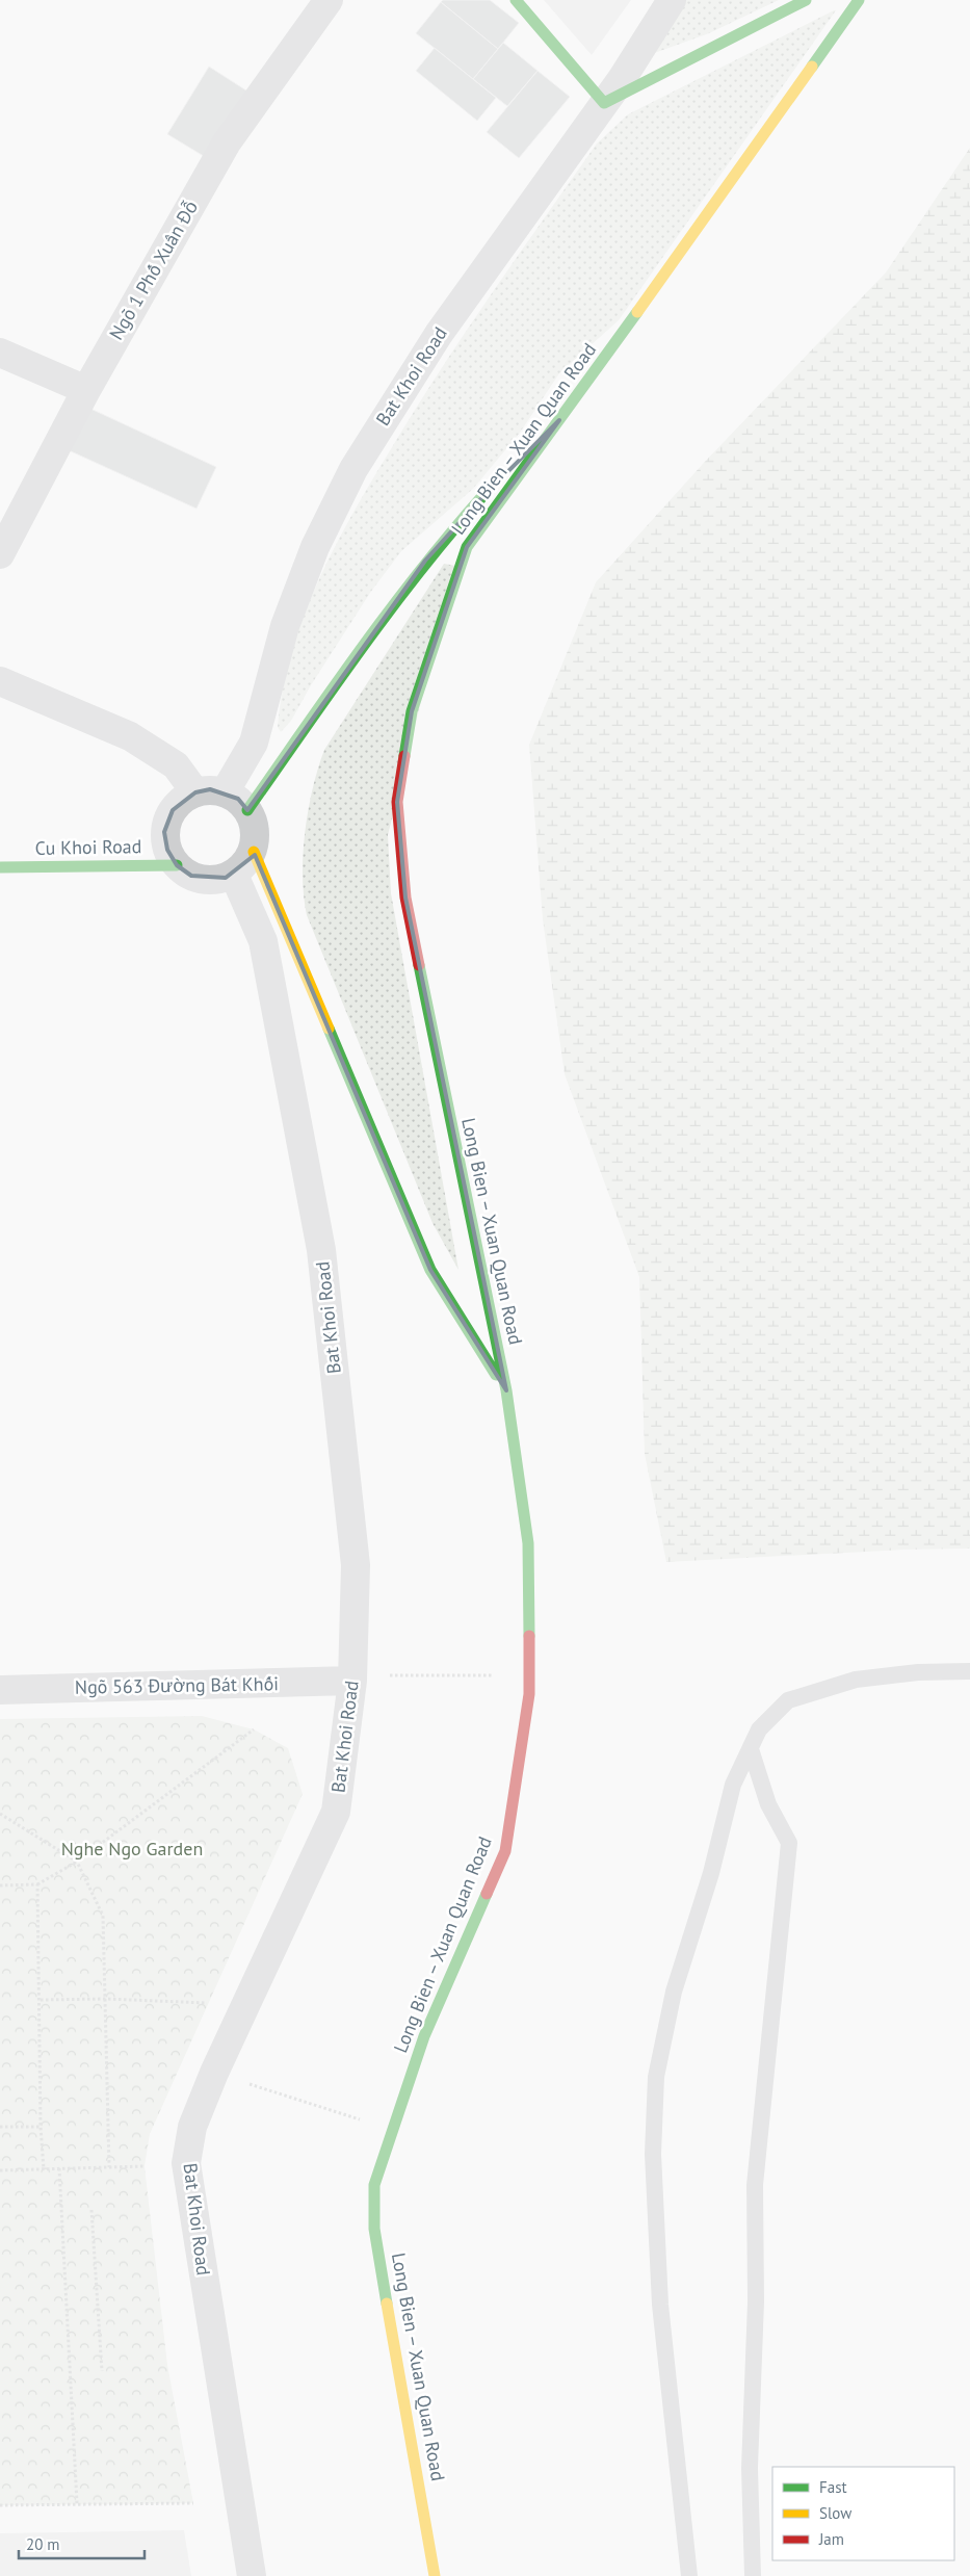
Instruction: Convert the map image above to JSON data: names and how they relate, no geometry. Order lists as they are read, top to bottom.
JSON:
{
  "streets": {
    "main road": ["Long Bien – Xuan Quan Road", "Cu Khoi Road"],
    "street": ["Ngõ 1 Phố Xuân Đỗ", "Bat Khoi Road", "Ngõ 563 Đường Bát Khối"]
  },
  "crossings": [
    ["Bat Khoi Road", "Cu Khoi Road"],
    ["Bat Khoi Road", "Ngõ 563 Đường Bát Khối"]
  ],
  "parks": ["Nghe Ngo Garden"],
  "legend": ["Fast", "Slow", "Jam"],
  "scale_bar": "20 m"
}
